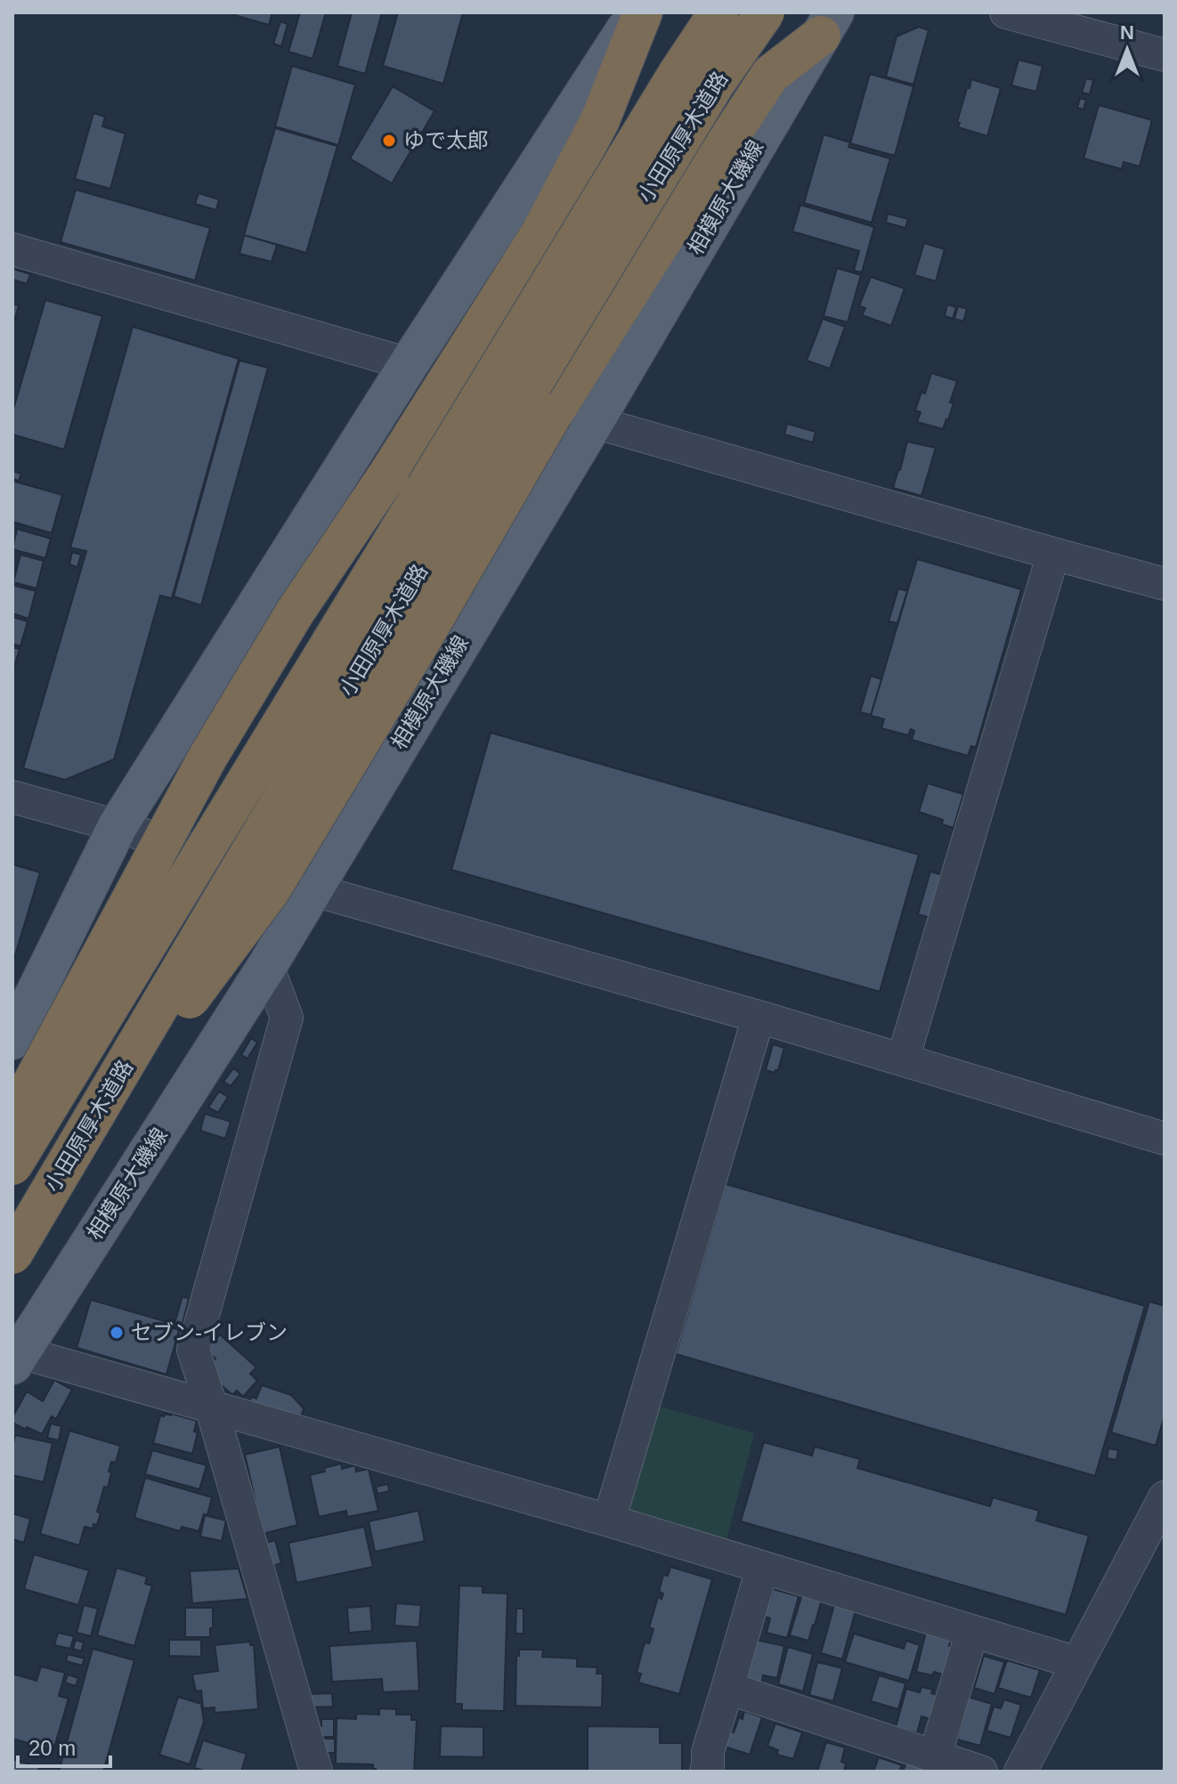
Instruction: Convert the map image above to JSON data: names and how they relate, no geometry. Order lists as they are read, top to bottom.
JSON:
{
  "streets": {
    "highway": ["小田原厚木道路"],
    "main road": ["相模原大磯線"]
  },
  "places": ["ゆで太郎", "セブン-イレブン"],
  "scale_bar": "20 m",
  "north": "top"
}
